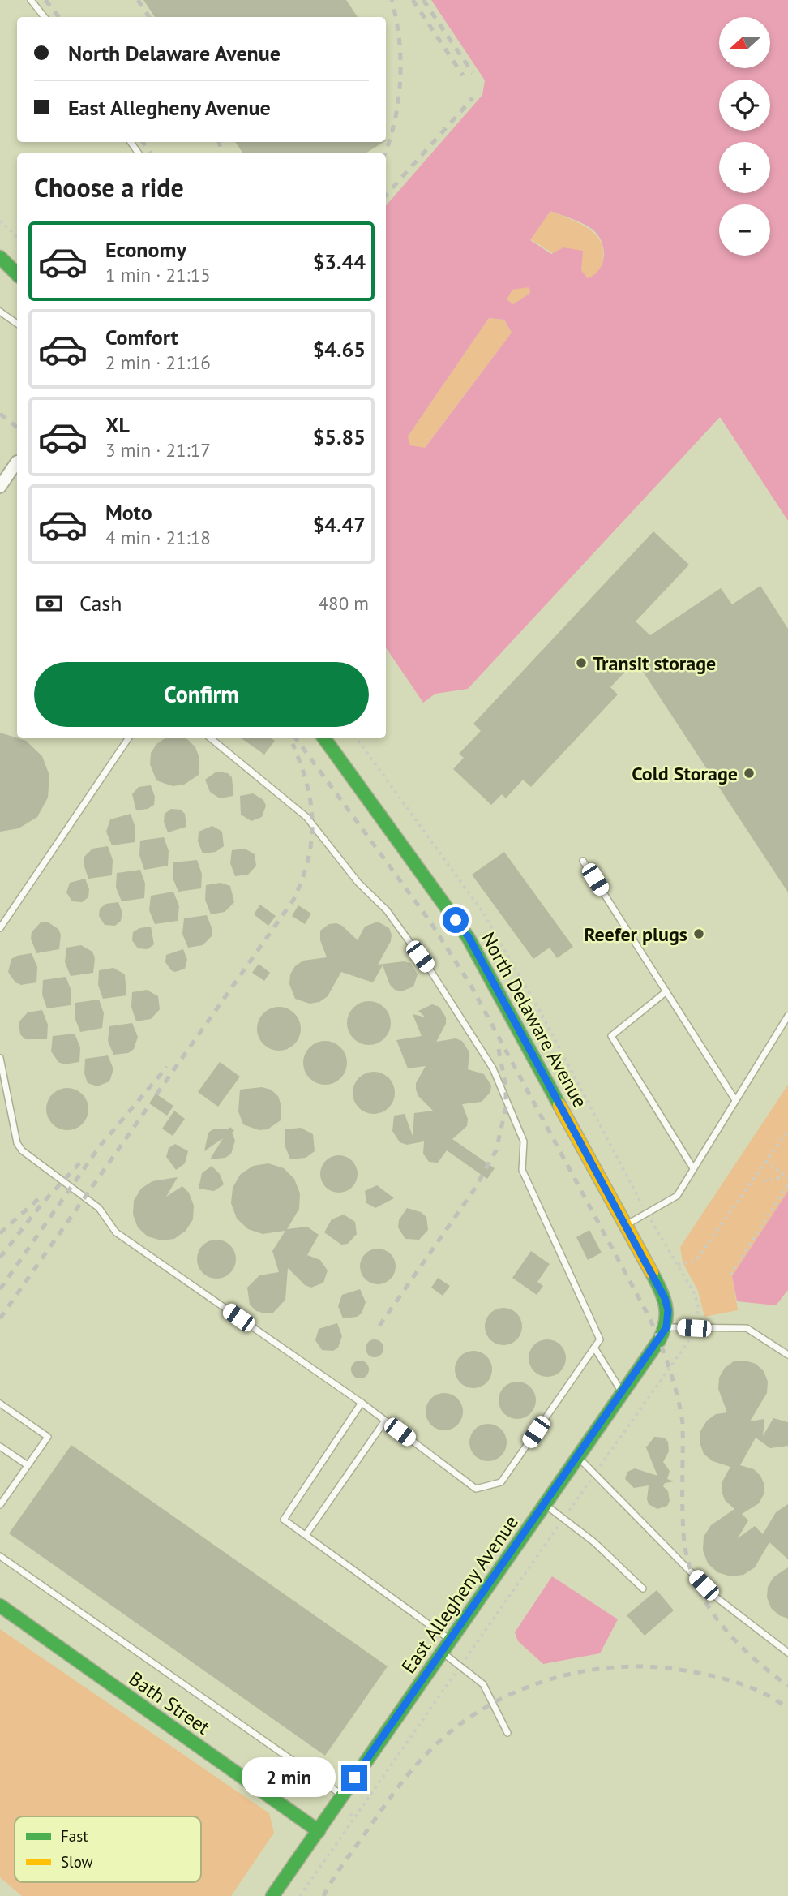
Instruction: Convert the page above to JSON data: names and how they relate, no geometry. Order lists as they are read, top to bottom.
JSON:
{
  "streets": {
    "street": ["North Delaware Avenue", "East Allegheny Avenue", "Bath Street"]
  },
  "crossings": [
    ["North Delaware Avenue", "East Allegheny Avenue"],
    ["East Allegheny Avenue", "Bath Street"]
  ],
  "places": ["Transit storage", "Cold Storage", "Reefer plugs"],
  "legend": ["Fast", "Slow"],
  "north": "left",
  "page": {
    "map_buttons": ["+", "−"],
    "banner": ["North Delaware Avenue", "East Allegheny Avenue"],
    "heading": "Choose a ride",
    "list": [
      {
        "name": "Economy",
        "note": "1 min · 21:15",
        "value": "$3.44"
      },
      {
        "name": "Comfort",
        "note": "2 min · 21:16",
        "value": "$4.65"
      },
      {
        "name": "XL",
        "note": "3 min · 21:17",
        "value": "$5.85"
      },
      {
        "name": "Moto",
        "note": "4 min · 21:18",
        "value": "$4.47"
      }
    ],
    "pay": ["Cash", "480 m"],
    "buttons": "Confirm",
    "bubble": "2 min"
  }
}
